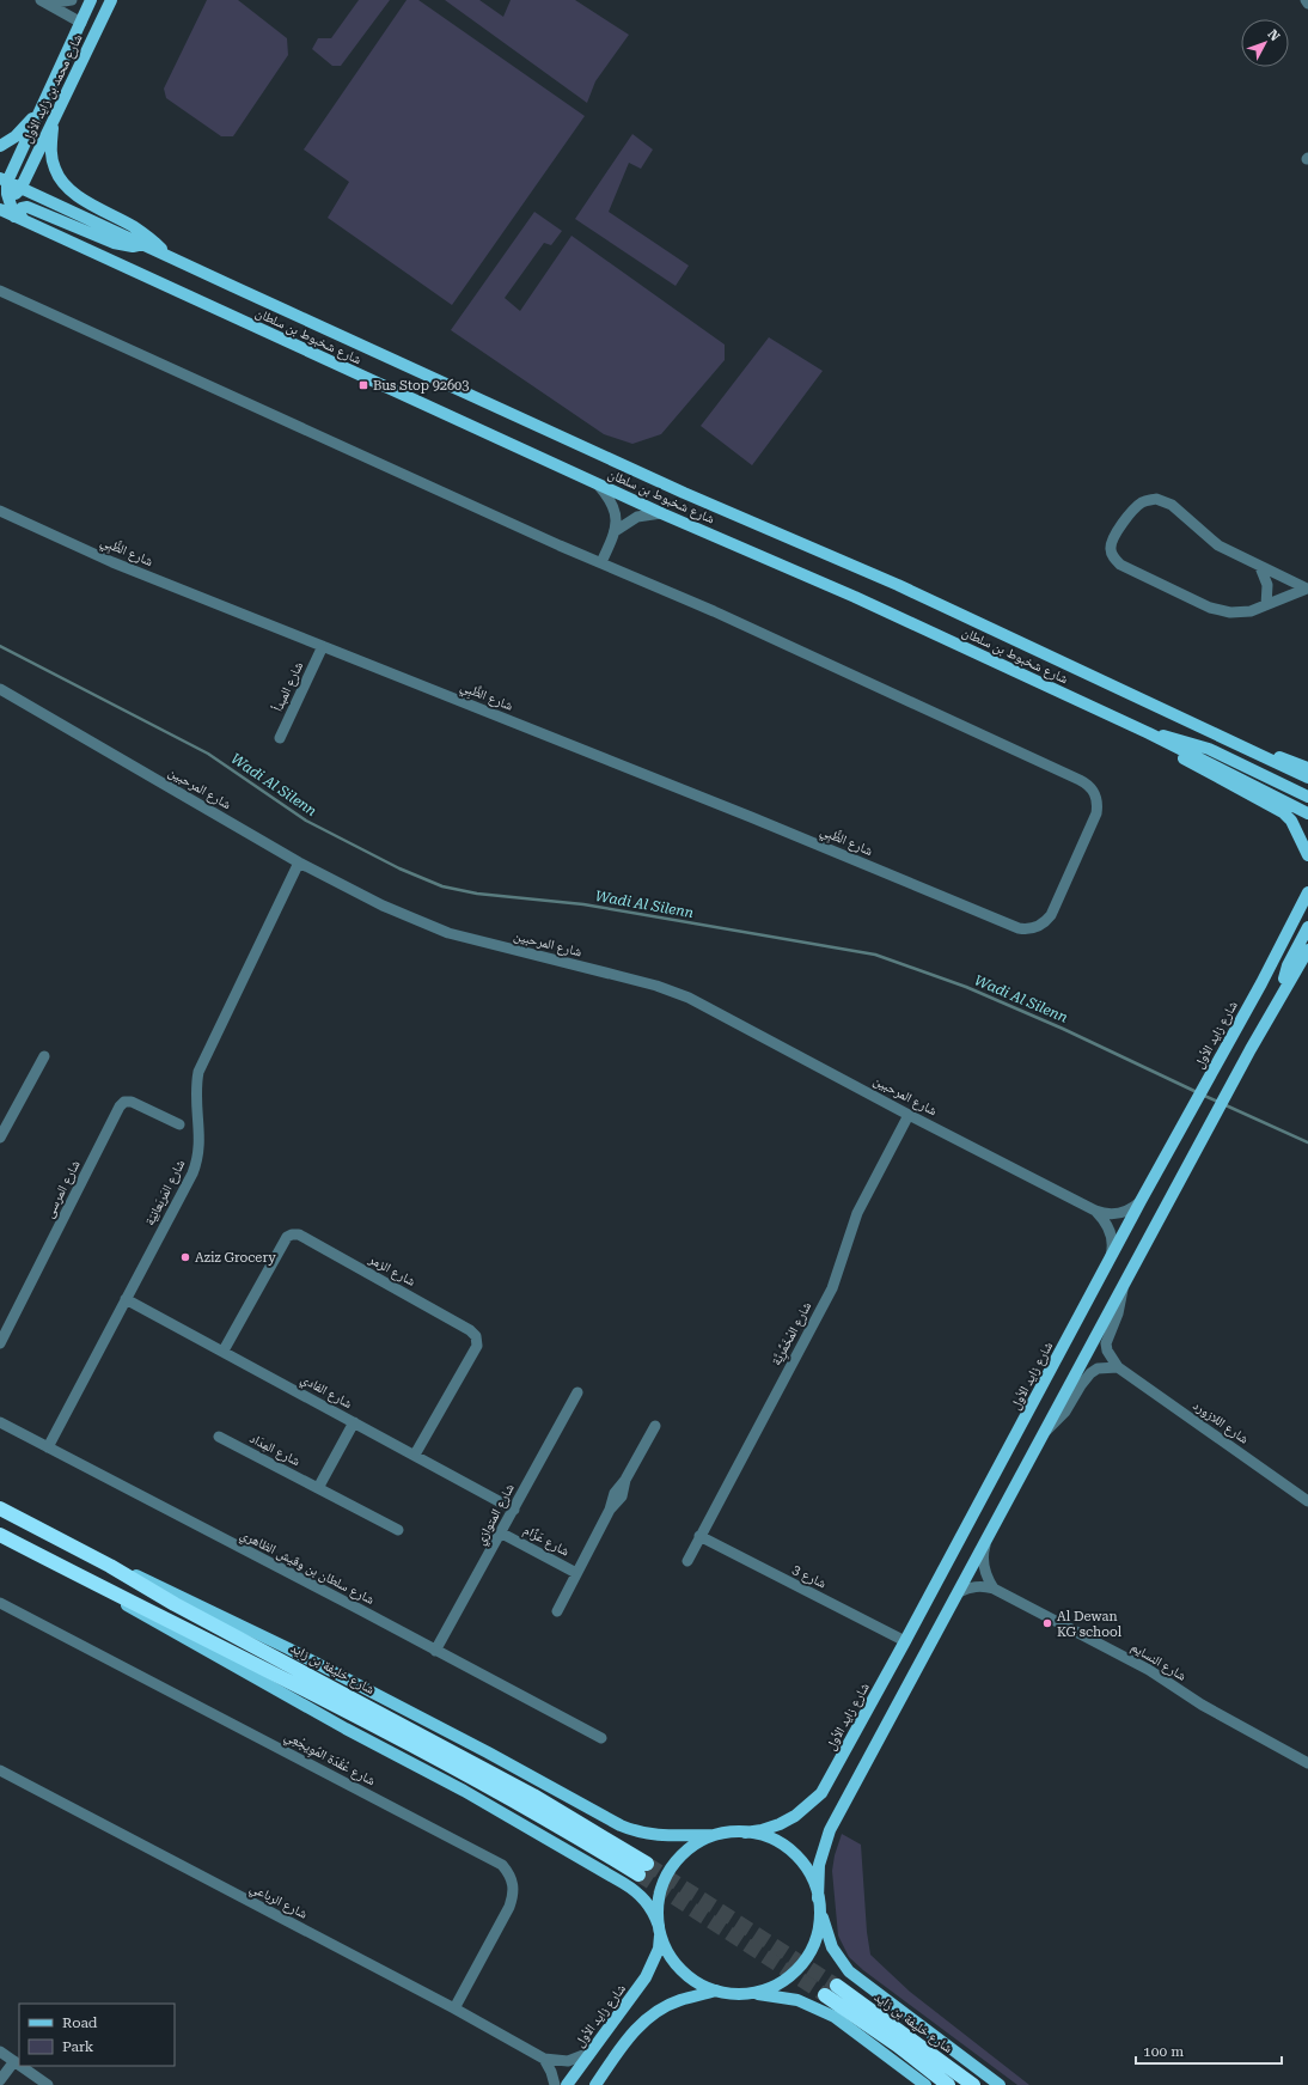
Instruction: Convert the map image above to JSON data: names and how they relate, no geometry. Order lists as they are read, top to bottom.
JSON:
{
  "streets": {
    "highway": ["شارع خليفة بن زايد"],
    "main road": ["شارع محمد بن زايد الأول", "شارع شخبوط بن سلطان", "شارع زايد الأول"],
    "street": [
      "شارع الظَّبِي",
      "شارع المبدأ",
      "شارع المرحبين",
      "شارع المرسى",
      "شارع المَربَعانِيّة",
      "شارع الزمر",
      "شارع المْخَمَّرِيَّة",
      "شارع الفادي",
      "شارع اللازورد",
      "شارع المِدَاد",
      "شارع المتوازي",
      "شارع عَزَّام",
      "شارع سلطان بن وقيش الظاهري",
      "شارع 3",
      "شارع النسايم",
      "شارع عُقْدَة المُوِيجْعِي",
      "شارع الرباعي"
    ]
  },
  "crossings": [
    ["شارع محمد بن زايد الأول", "شارع شخبوط بن سلطان"],
    ["شارع الظَّبِي", "شارع المبدأ"],
    ["شارع المرحبين", "شارع زايد الأول"],
    ["شارع المرحبين", "شارع المَربَعانِيّة"],
    ["شارع المرحبين", "شارع المْخَمَّرِيَّة"],
    ["شارع زايد الأول", "شارع 3"],
    ["شارع زايد الأول", "شارع الرباعي"],
    ["شارع المَربَعانِيّة", "شارع الفادي"],
    ["شارع المَربَعانِيّة", "شارع سلطان بن وقيش الظاهري"],
    ["شارع الزمر", "شارع الفادي"],
    ["شارع المْخَمَّرِيَّة", "شارع 3"],
    ["شارع الفادي", "شارع المتوازي"],
    ["شارع المتوازي", "شارع عَزَّام"],
    ["شارع المتوازي", "شارع سلطان بن وقيش الظاهري"],
    ["شارع عُقْدَة المُوِيجْعِي", "شارع الرباعي"]
  ],
  "water": ["Wadi Al Silenn"],
  "places": {
    "transit": ["Bus Stop 92603"],
    "other": ["Aziz Grocery", "Al Dewan KG school"]
  },
  "legend": ["Road", "Park"],
  "scale_bar": "100 m",
  "north": "top right"
}
